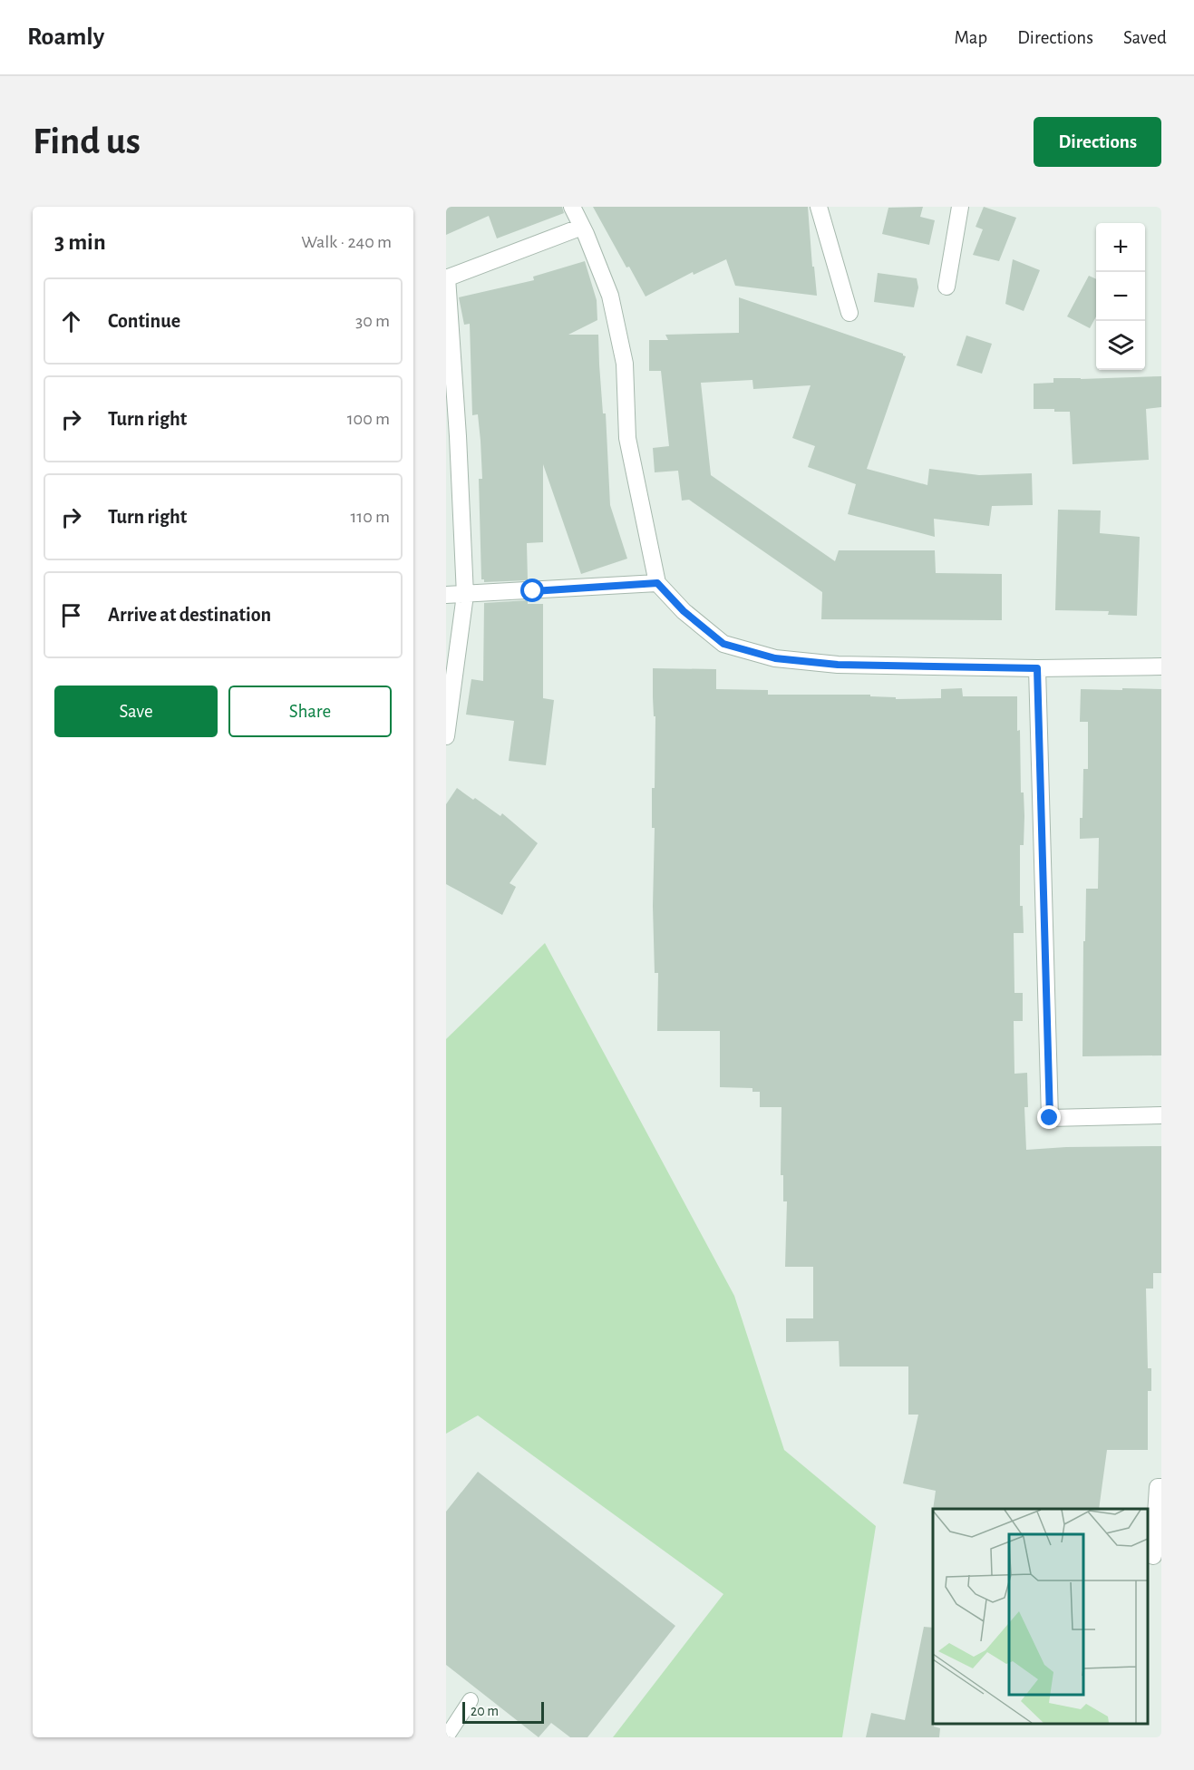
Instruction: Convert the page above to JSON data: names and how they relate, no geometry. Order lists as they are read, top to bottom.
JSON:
{
  "scale_bar": "20 m",
  "page": {
    "header": "Roamly",
    "nav": ["Map", "Directions", "Saved"],
    "buttons": [
      "Directions",
      ["Save", "Share"]
    ],
    "title": "Find us",
    "heading": ["3 min", "Walk · 240 m"],
    "map_buttons": ["+", "−"],
    "list": [
      ["Continue", "30 m"],
      ["Turn right", "100 m"],
      ["Turn right", "110 m"],
      "Arrive at destination"
    ],
    "scale": "20 m"
  }
}
